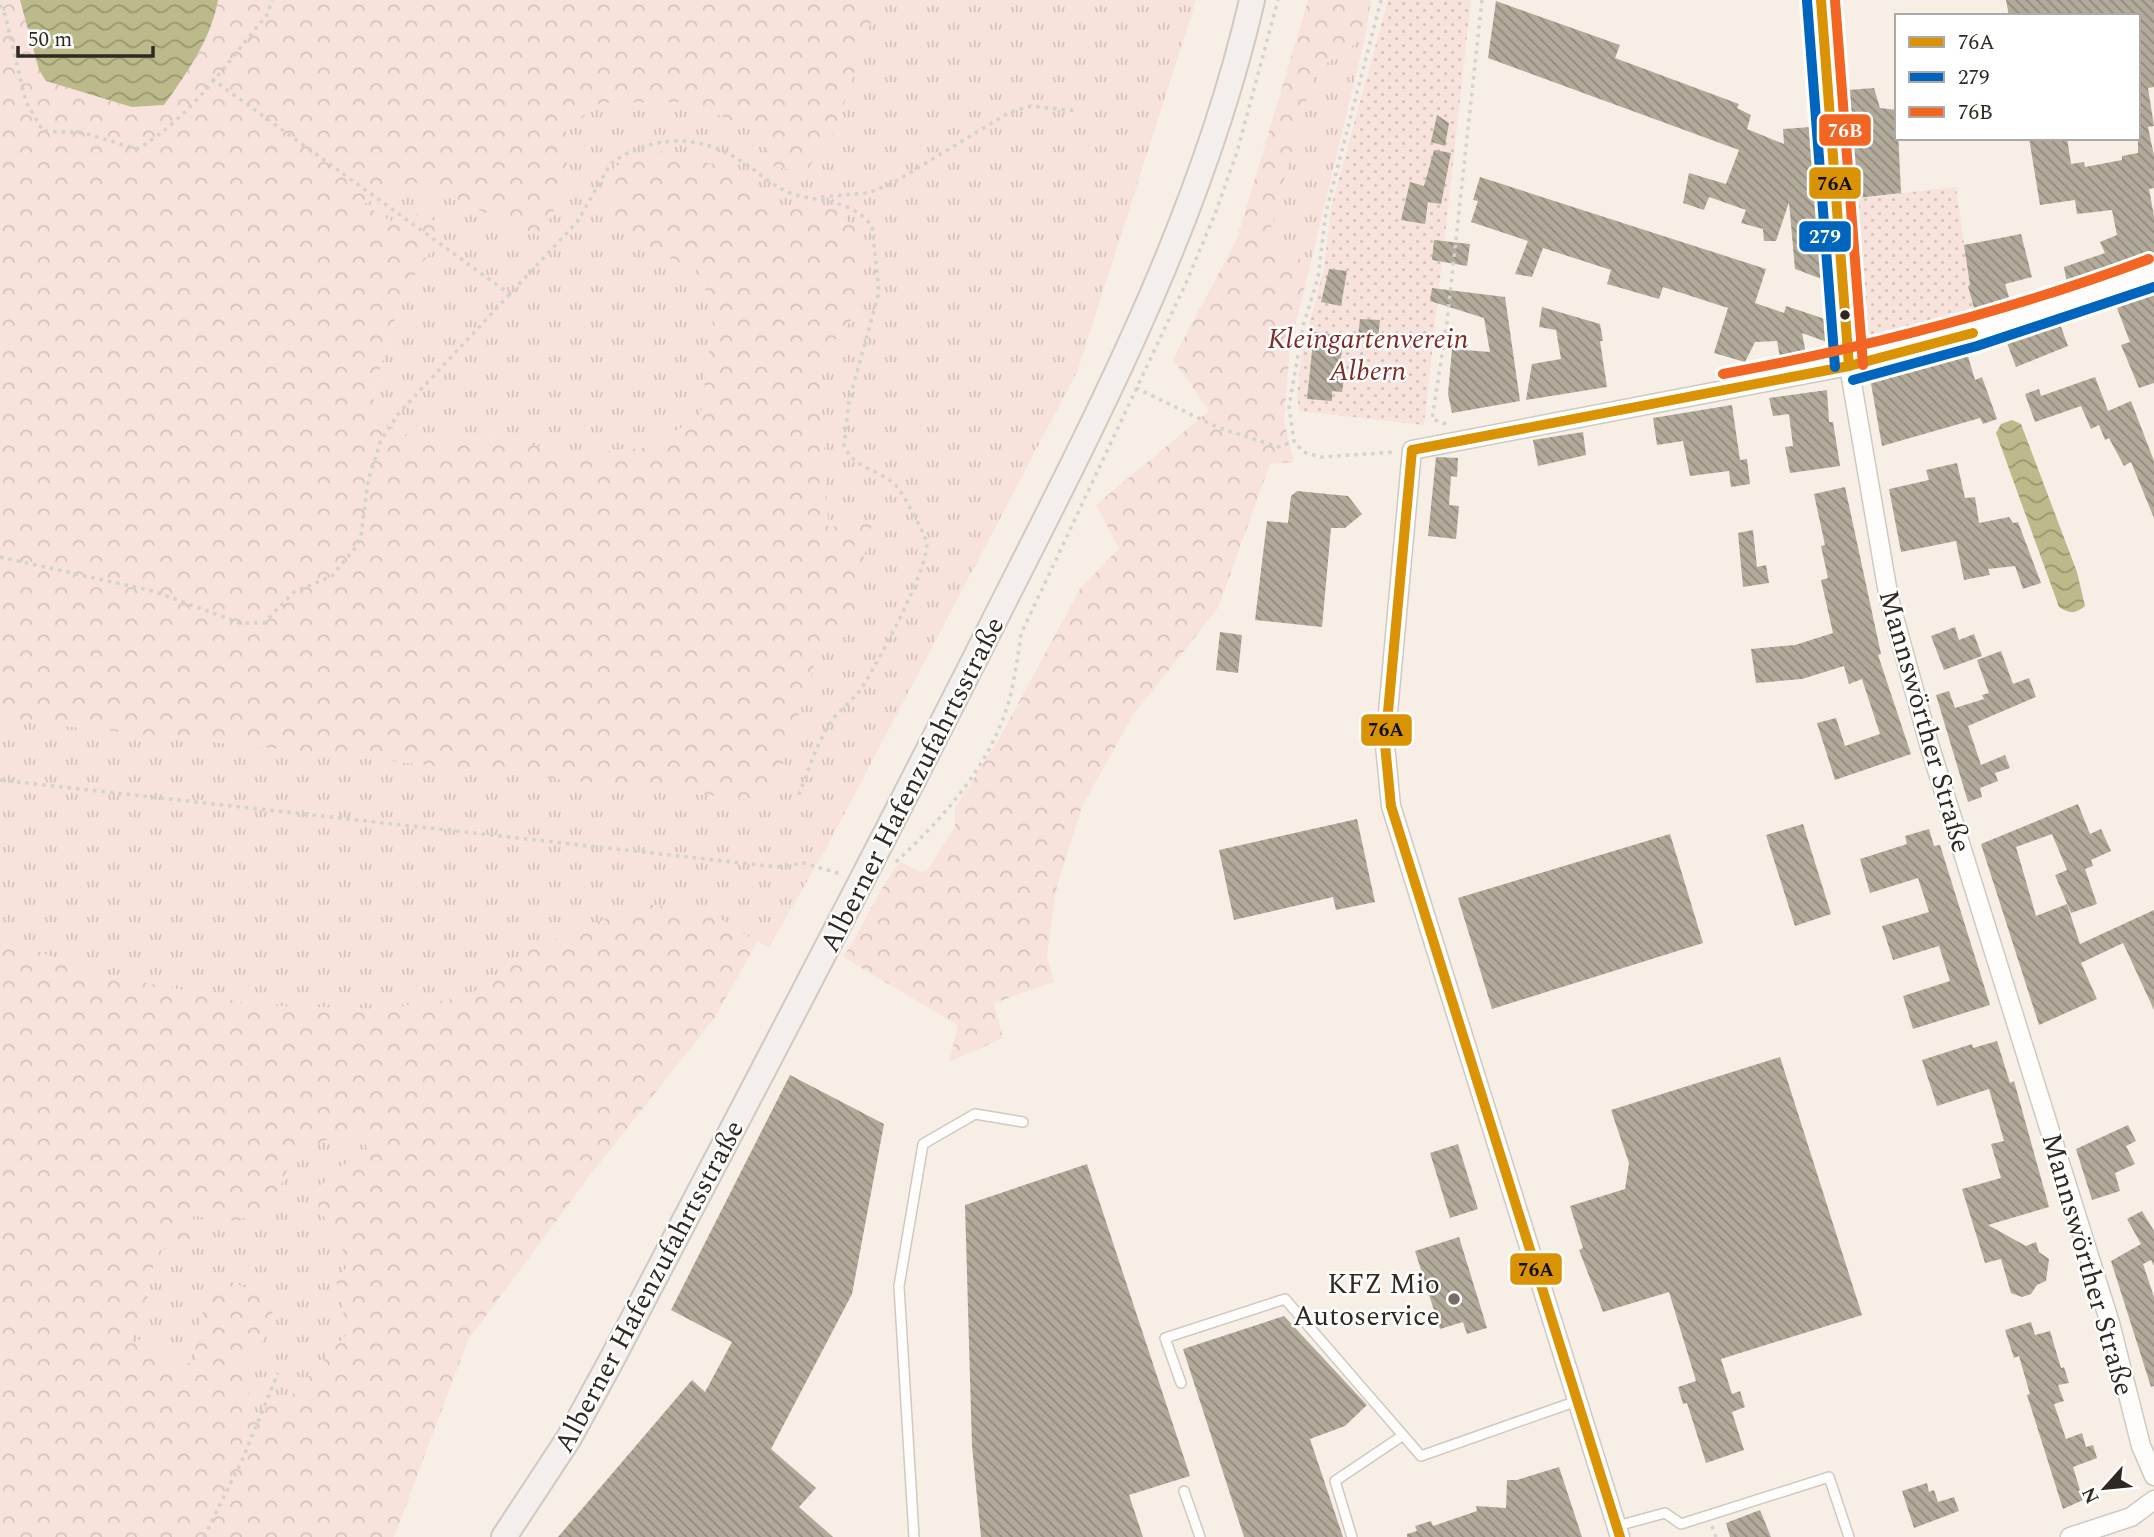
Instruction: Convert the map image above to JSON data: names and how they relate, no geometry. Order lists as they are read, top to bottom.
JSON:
{
  "streets": {
    "main road": ["Alberner Hafenzufahrtsstraße"],
    "street": ["Mannswörther Straße"]
  },
  "parks": ["Kleingartenverein Albern"],
  "places": ["KFZ Mio Autoservice"],
  "lines": ["transit line 76A", "transit line 76B", "transit line 279"],
  "legend": ["76A", "279", "76B"],
  "scale_bar": "50 m",
  "north": "bottom left"
}
